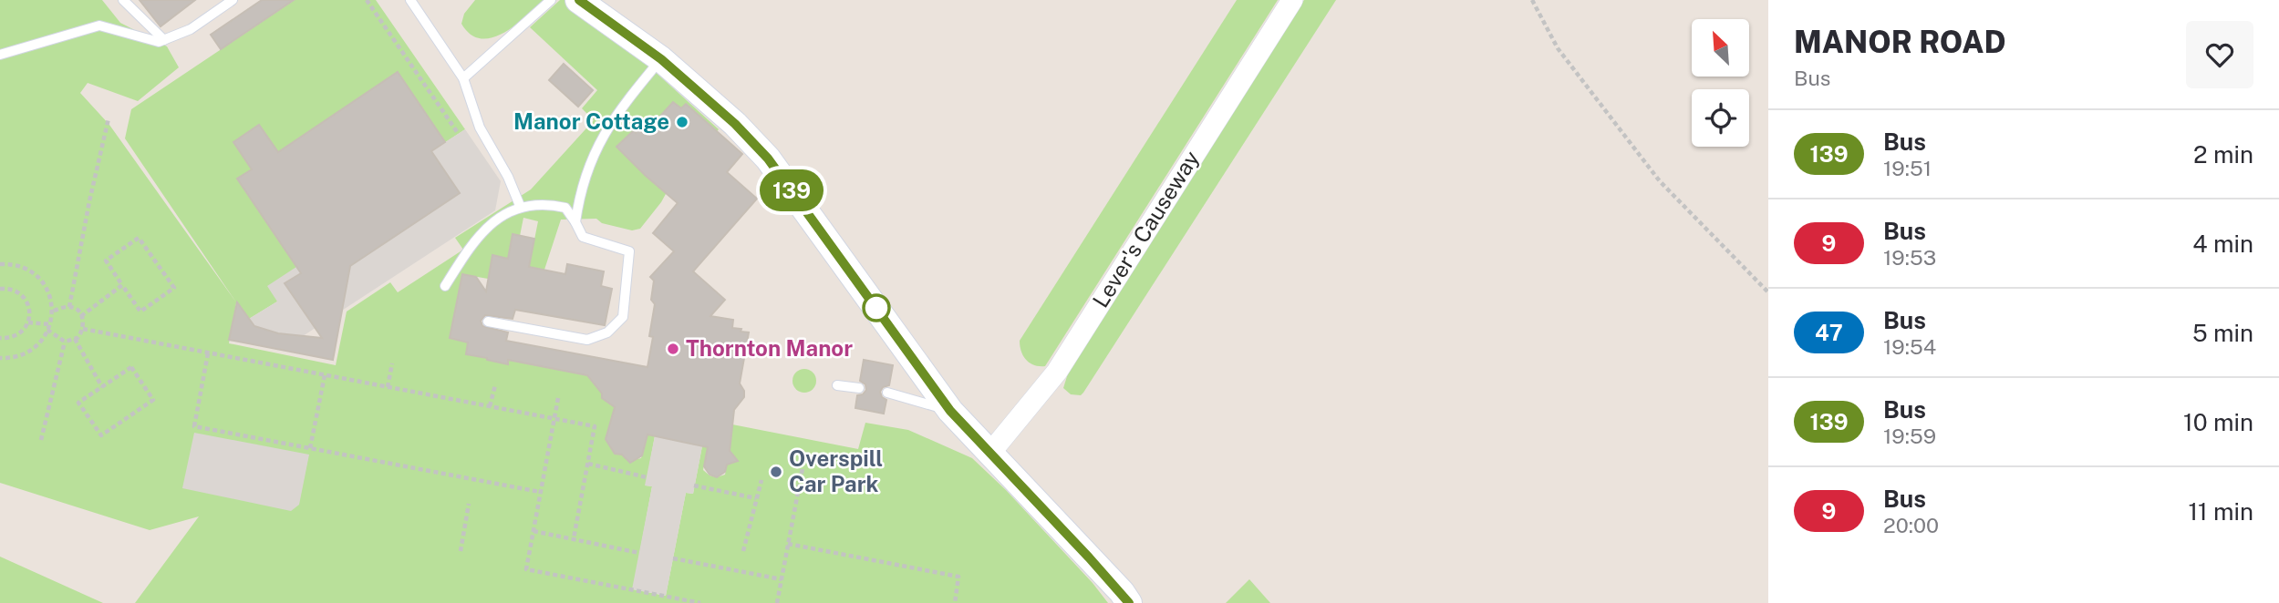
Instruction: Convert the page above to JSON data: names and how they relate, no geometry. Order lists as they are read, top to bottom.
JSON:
{
  "streets": {
    "street": ["Lever's Causeway"]
  },
  "places": ["Manor Cottage", "Thornton Manor", "Overspill Car Park"],
  "lines": ["bus line 139"],
  "north": "top left",
  "page": {
    "on_map": "139",
    "heading": ["MANOR ROAD", "Bus"],
    "list": [
      {
        "mark": "139",
        "name": "Bus",
        "note": "19:51",
        "value": "2 min"
      },
      {
        "mark": "9",
        "name": "Bus",
        "note": "19:53",
        "value": "4 min"
      },
      {
        "mark": "47",
        "name": "Bus",
        "note": "19:54",
        "value": "5 min"
      },
      {
        "mark": "139",
        "name": "Bus",
        "note": "19:59",
        "value": "10 min"
      },
      {
        "mark": "9",
        "name": "Bus",
        "note": "20:00",
        "value": "11 min"
      }
    ]
  }
}
